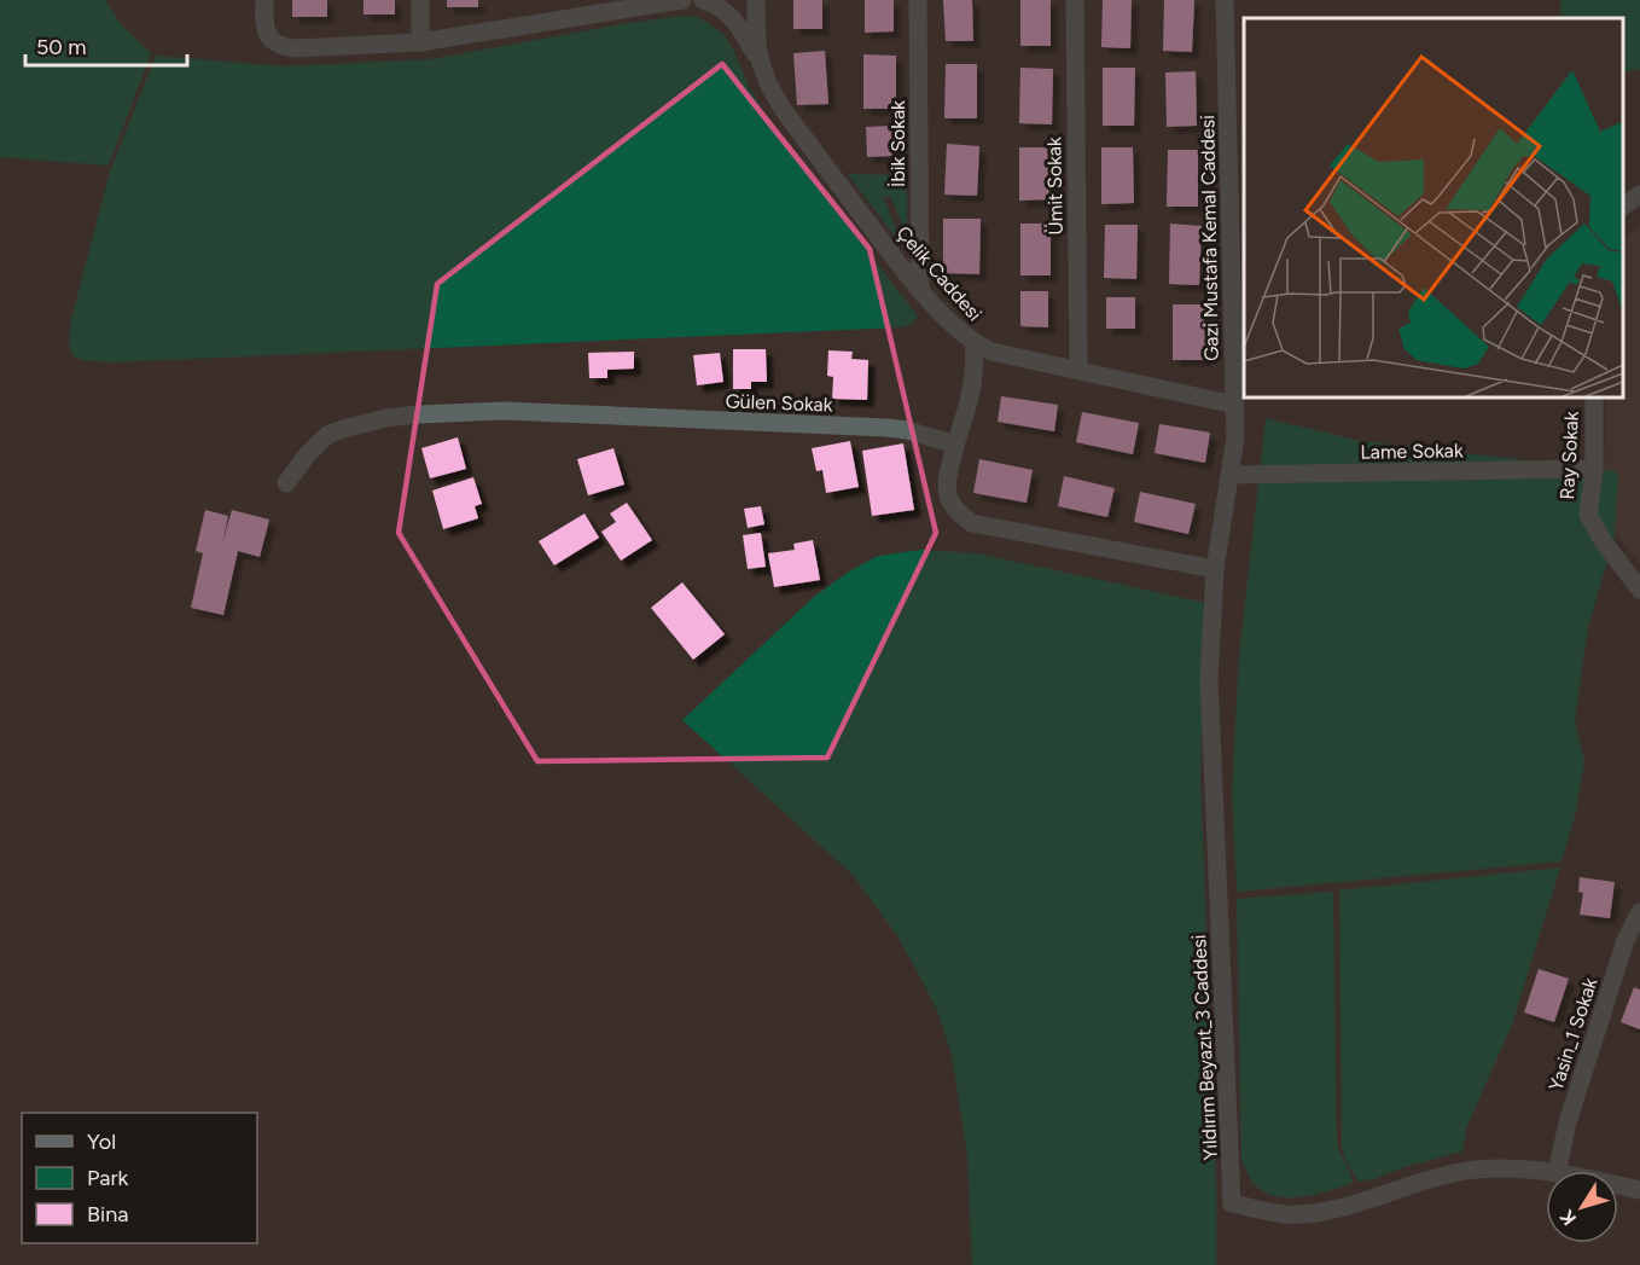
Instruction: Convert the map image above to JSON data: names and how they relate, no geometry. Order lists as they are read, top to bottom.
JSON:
{
  "streets": {
    "street": [
      "İbik Sokak",
      "Ümit Sokak",
      "Gazi Mustafa Kemal Caddesi",
      "Çelik Caddesi",
      "Gülen Sokak",
      "Lame Sokak",
      "Ray Sokak",
      "Yasin_1 Sokak",
      "Yıldırım Beyazıt_3 Caddesi"
    ]
  },
  "crossings": [
    ["İbik Sokak", "Çelik Caddesi"],
    ["Ümit Sokak", "Çelik Caddesi"],
    ["Gazi Mustafa Kemal Caddesi", "Çelik Caddesi"],
    ["Gazi Mustafa Kemal Caddesi", "Lame Sokak"],
    ["Gazi Mustafa Kemal Caddesi", "Yıldırım Beyazıt_3 Caddesi"],
    ["Lame Sokak", "Ray Sokak"],
    ["Lame Sokak", "Yıldırım Beyazıt_3 Caddesi"]
  ],
  "legend": ["Yol", "Park", "Bina"],
  "scale_bar": "50 m",
  "north": "bottom left"
}
